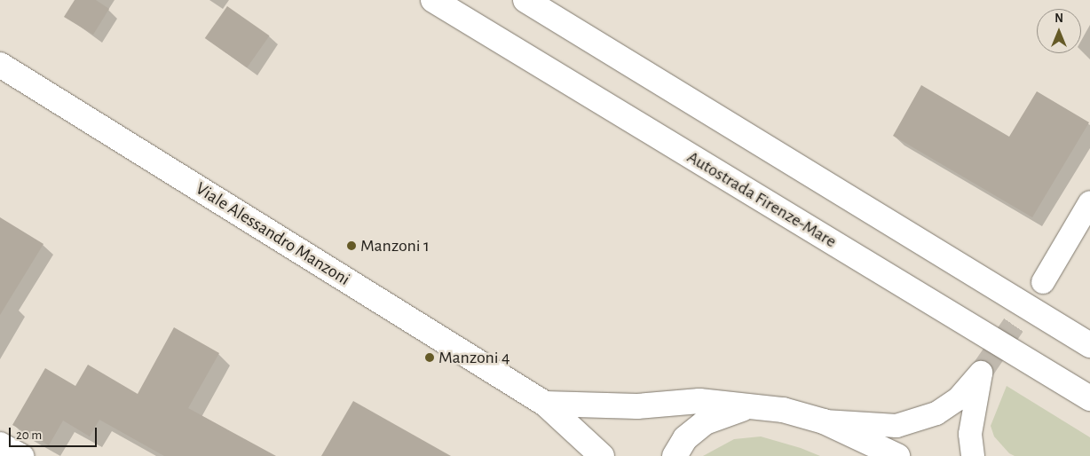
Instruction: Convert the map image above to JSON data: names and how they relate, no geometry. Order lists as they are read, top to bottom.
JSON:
{
  "streets": {
    "main road": ["Autostrada Firenze-Mare", "Viale Alessandro Manzoni"]
  },
  "places": ["Manzoni 1", "Manzoni 4"],
  "scale_bar": "20 m",
  "north": "top"
}
